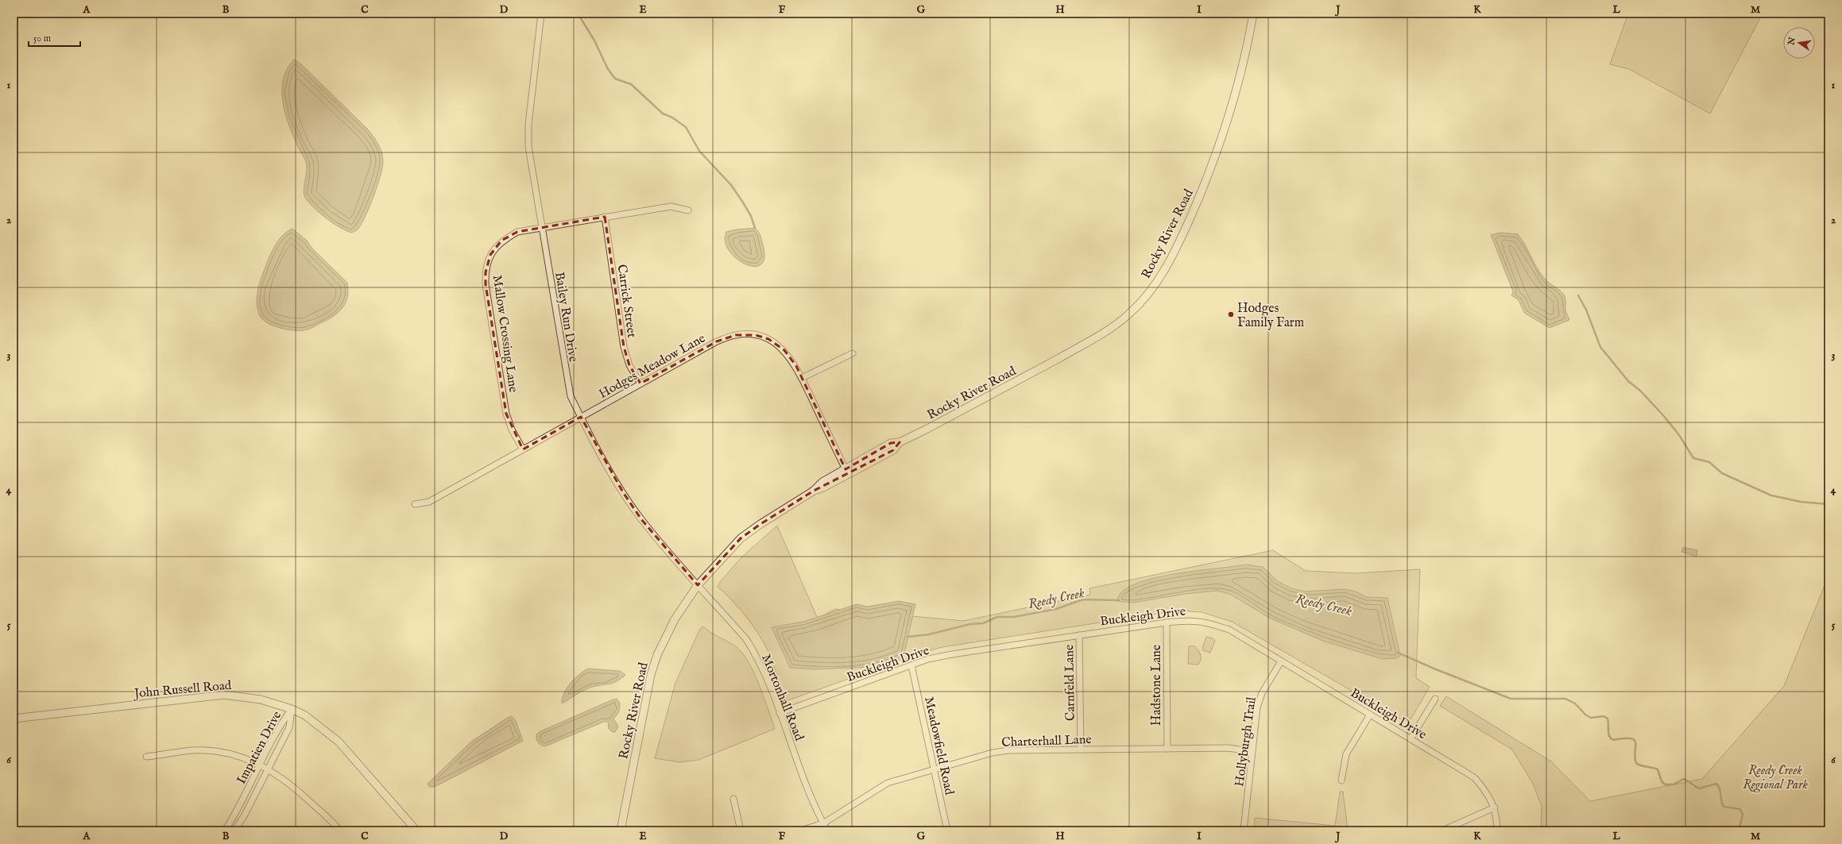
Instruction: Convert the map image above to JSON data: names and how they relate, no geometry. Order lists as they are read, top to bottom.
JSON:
{
  "streets": {
    "street": [
      "Rocky River Road",
      "Carrick Street",
      "Bailey Run Drive",
      "Mallow Crossing Lane",
      "Hodges Meadow Lane",
      "Buckleigh Drive",
      "Carnfeld Lane",
      "Hadstone Lane",
      "John Russell Road",
      "Mortonhall Road",
      "Charterhall Lane",
      "Hollyburgh Trail",
      "Meadowfield Road",
      "Impatien Drive"
    ]
  },
  "crossings": [
    ["Rocky River Road", "Bailey Run Drive"],
    ["Rocky River Road", "Hodges Meadow Lane"],
    ["Rocky River Road", "Mortonhall Road"],
    ["Carrick Street", "Mallow Crossing Lane"],
    ["Carrick Street", "Hodges Meadow Lane"],
    ["Bailey Run Drive", "Mallow Crossing Lane"],
    ["Bailey Run Drive", "Hodges Meadow Lane"],
    ["Bailey Run Drive", "Mortonhall Road"],
    ["Mallow Crossing Lane", "Hodges Meadow Lane"],
    ["Buckleigh Drive", "Carnfeld Lane"],
    ["Buckleigh Drive", "Hadstone Lane"],
    ["Buckleigh Drive", "Mortonhall Road"],
    ["Buckleigh Drive", "Hollyburgh Trail"],
    ["Buckleigh Drive", "Meadowfield Road"],
    ["Carnfeld Lane", "Charterhall Lane"],
    ["Hadstone Lane", "Charterhall Lane"],
    ["John Russell Road", "Impatien Drive"],
    ["Mortonhall Road", "Charterhall Lane"],
    ["Charterhall Lane", "Hollyburgh Trail"],
    ["Charterhall Lane", "Meadowfield Road"]
  ],
  "water": ["Reedy Creek"],
  "parks": ["Reedy Creek Regional Park"],
  "places": ["Hodges Family Farm"],
  "scale_bar": "50 m",
  "north": "left",
  "grid": {
    "columns": [
      "A",
      "B",
      "C",
      "D",
      "E",
      "F",
      "G",
      "H",
      "I",
      "J",
      "K",
      "L",
      "M"
    ],
    "rows": [
      "1",
      "2",
      "3",
      "4",
      "5",
      "6"
    ]
  }
}
